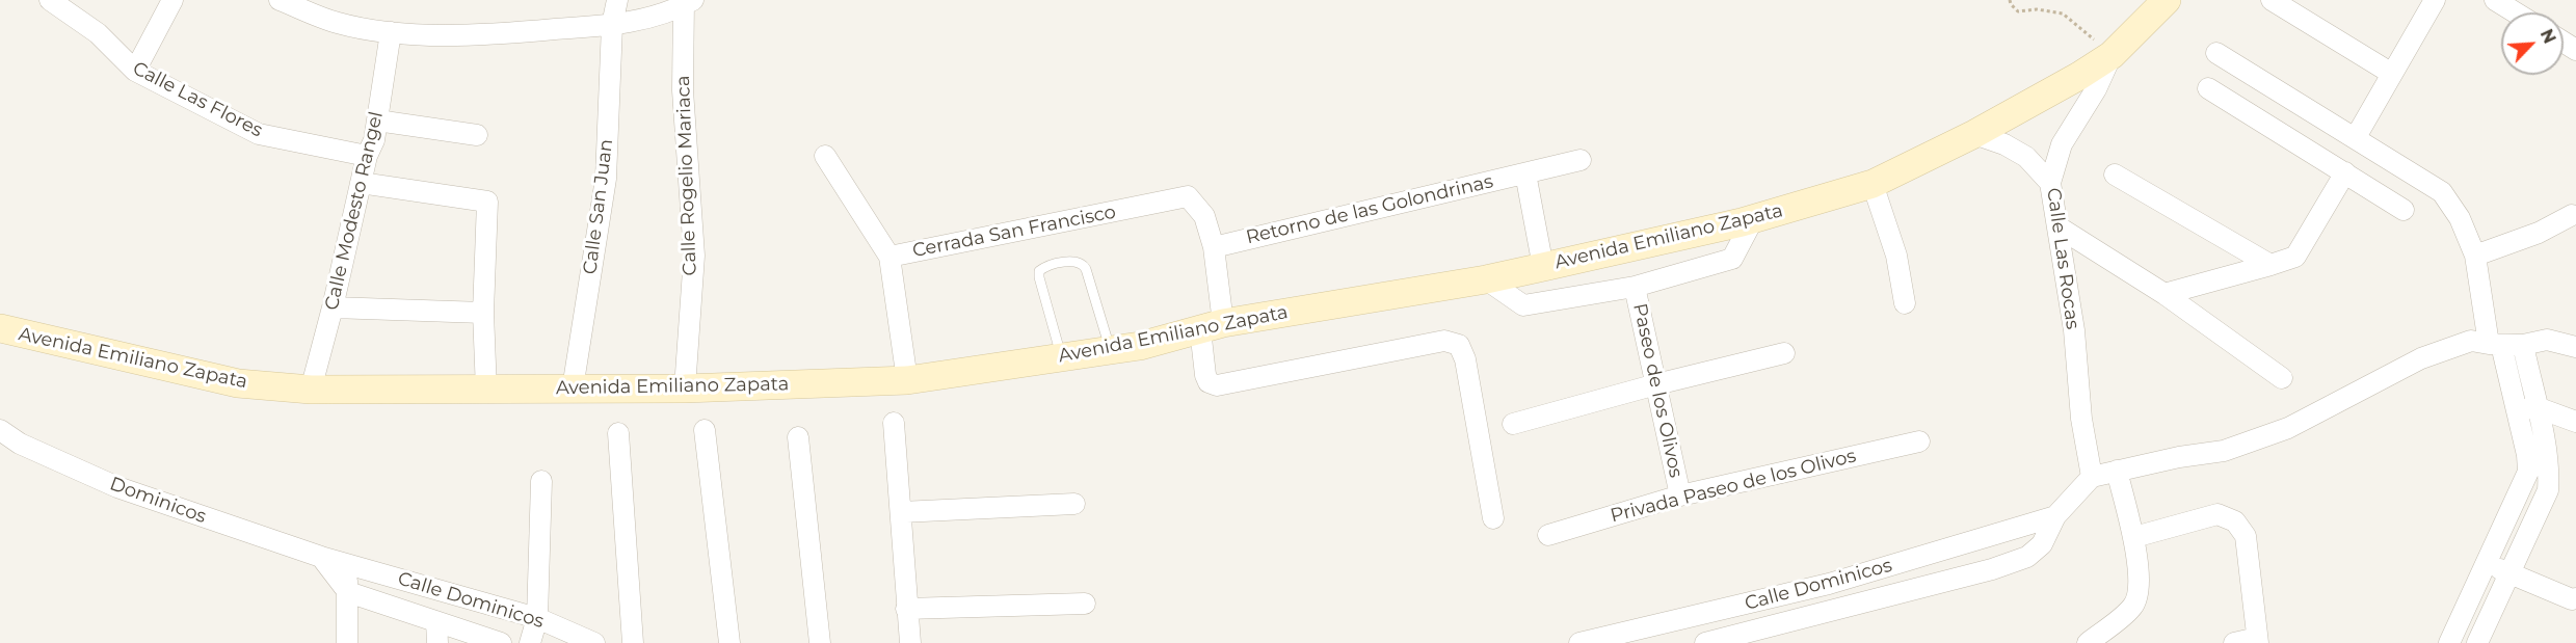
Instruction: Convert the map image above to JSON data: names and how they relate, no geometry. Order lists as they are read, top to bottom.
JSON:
{
  "streets": {
    "main road": ["Avenida Emiliano Zapata"],
    "street": [
      "Calle Las Flores",
      "Calle Rogelio Mariaca",
      "Calle San Juan",
      "Retorno de las Golondrinas",
      "Calle Modesto Rangel",
      "Cerrada San Francisco",
      "Calle Las Rocas",
      "Paseo de los Olivos",
      "Privada Paseo de los Olivos",
      "Dominicos",
      "Calle Dominicos"
    ]
  },
  "crossings": [
    ["Calle Las Flores", "Calle Modesto Rangel"],
    ["Calle Rogelio Mariaca", "Avenida Emiliano Zapata"],
    ["Calle San Juan", "Avenida Emiliano Zapata"],
    ["Retorno de las Golondrinas", "Cerrada San Francisco"],
    ["Calle Modesto Rangel", "Avenida Emiliano Zapata"],
    ["Cerrada San Francisco", "Avenida Emiliano Zapata"],
    ["Avenida Emiliano Zapata", "Calle Las Rocas"],
    ["Avenida Emiliano Zapata", "Paseo de los Olivos"],
    ["Calle Las Rocas", "Calle Dominicos"],
    ["Paseo de los Olivos", "Privada Paseo de los Olivos"],
    ["Dominicos", "Calle Dominicos"]
  ],
  "north": "top right"
}
